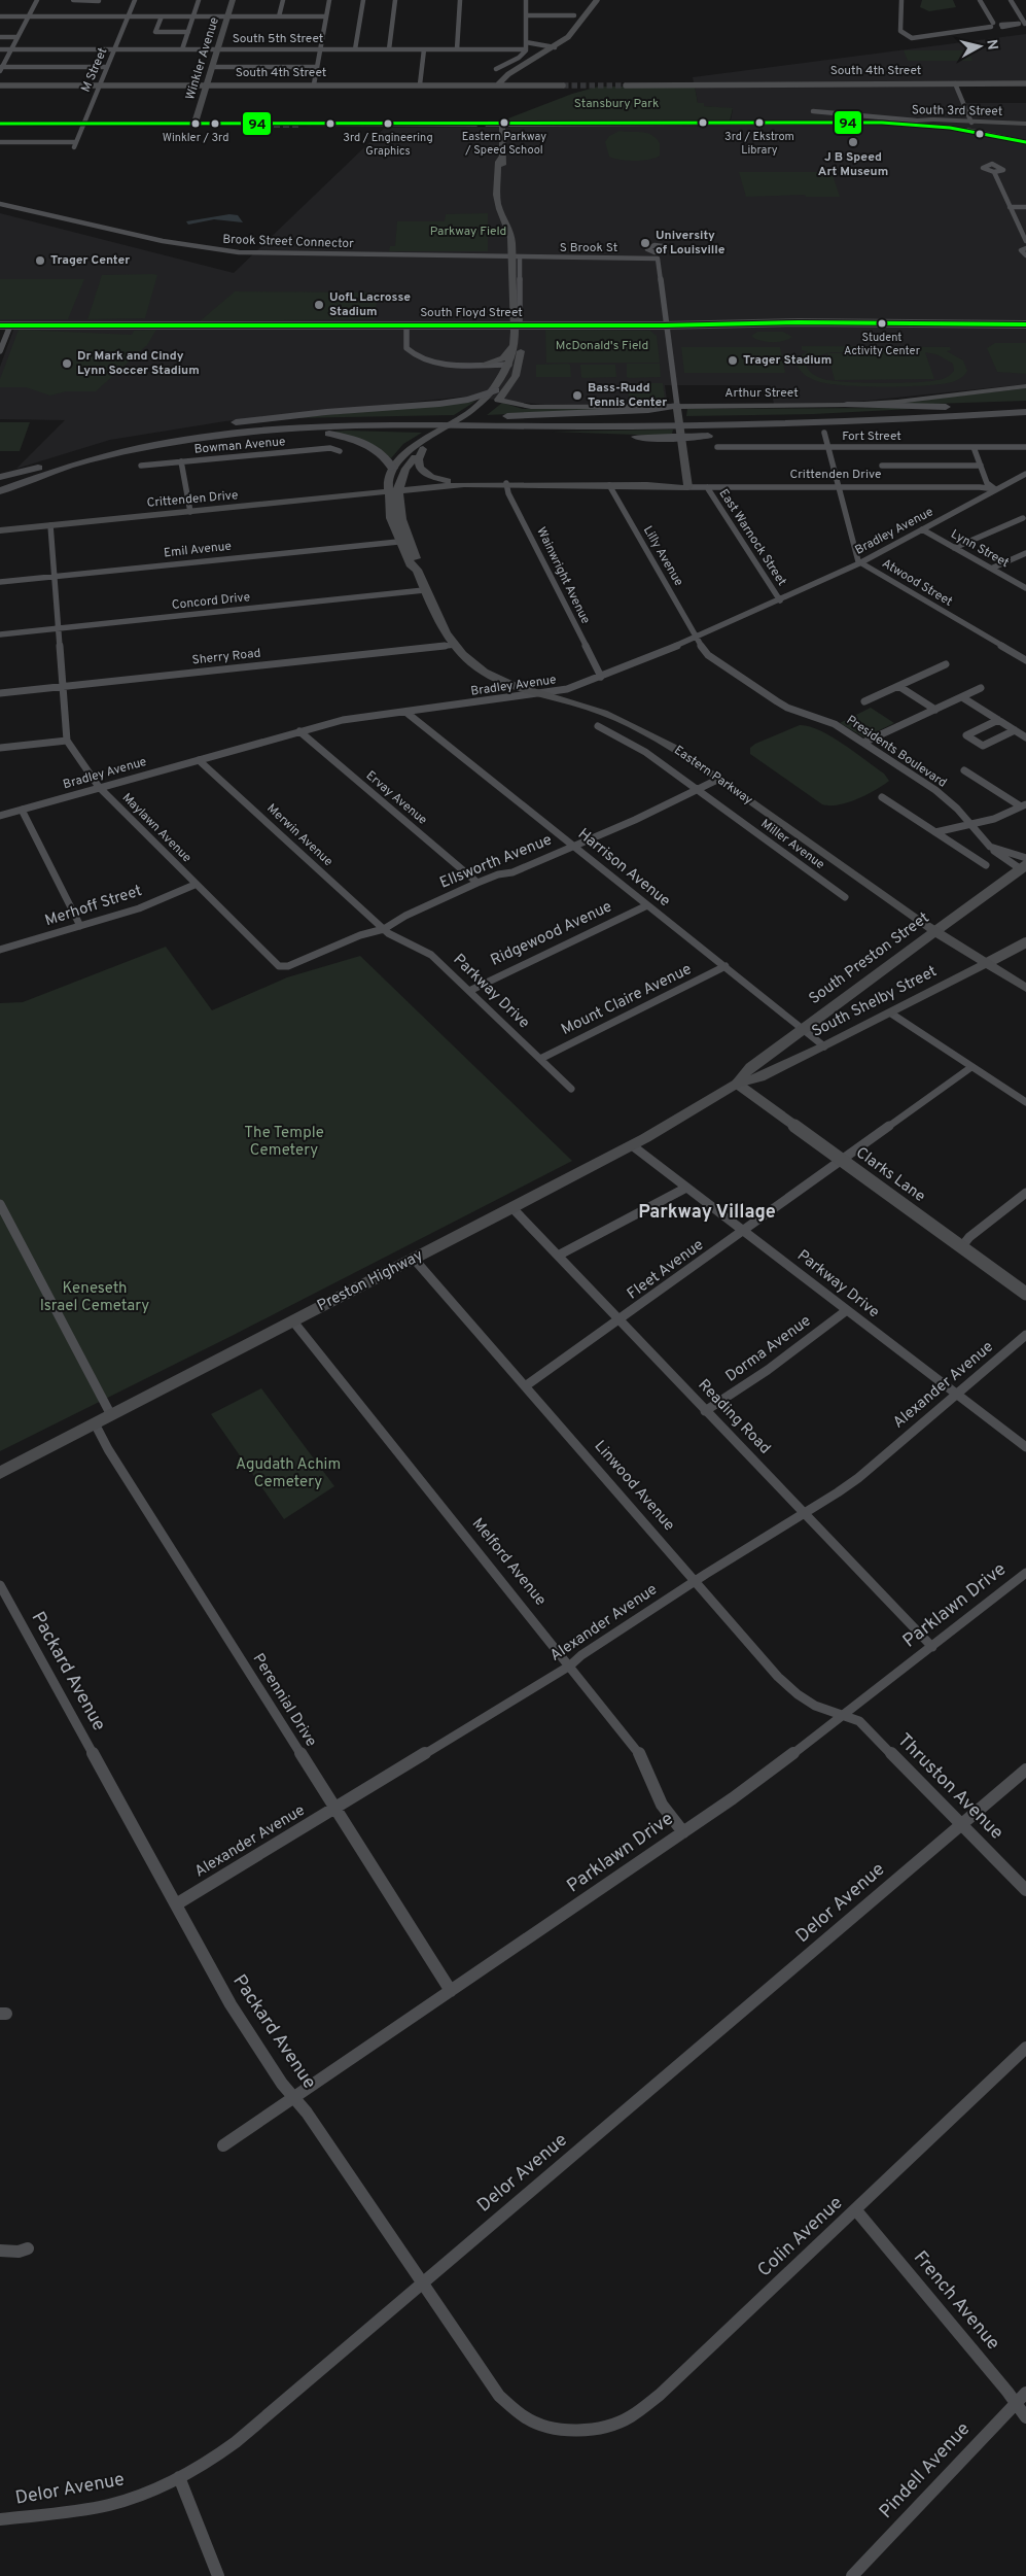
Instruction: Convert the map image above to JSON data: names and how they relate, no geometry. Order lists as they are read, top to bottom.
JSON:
{
  "streets": {
    "main road": [
      "Winkler Avenue",
      "South 4th Street",
      "South 3rd Street",
      "South Floyd Street",
      "Arthur Street",
      "Crittenden Drive",
      "Eastern Parkway",
      "South Preston Street",
      "South Shelby Street",
      "Clarks Lane",
      "Preston Highway"
    ],
    "street": [
      "South 5th Street",
      "M Street",
      "Brook Street Connector",
      "S Brook St",
      "Fort Street",
      "Bowman Avenue",
      "Bradley Avenue",
      "East Warnock Street",
      "Lynn Street",
      "Emil Avenue",
      "Lilly Avenue",
      "Wainwright Avenue",
      "Atwood Street",
      "Concord Drive",
      "Sherry Road",
      "Presidents Boulevard",
      "Ervay Avenue",
      "Maylawn Avenue",
      "Merwin Avenue",
      "Miller Avenue",
      "Ellsworth Avenue",
      "Harrison Avenue",
      "Merhoff Street",
      "Ridgewood Avenue",
      "Parkway Drive",
      "Mount Claire Avenue",
      "Fleet Avenue",
      "Dorma Avenue",
      "Alexander Avenue",
      "Reading Road",
      "Linwood Avenue",
      "Melford Avenue",
      "Parklawn Drive",
      "Packard Avenue",
      "Perennial Drive",
      "Thruston Avenue",
      "Delor Avenue",
      "Colin Avenue",
      "French Avenue",
      "Pindell Avenue"
    ]
  },
  "crossings": [
    ["South 5th Street", "Winkler Avenue"],
    ["South 5th Street", "M Street"],
    ["Winkler Avenue", "South 4th Street"],
    ["M Street", "South 4th Street"],
    ["South 3rd Street", "Eastern Parkway"],
    ["Brook Street Connector", "S Brook St"],
    ["S Brook St", "South Floyd Street"],
    ["Arthur Street", "Eastern Parkway"],
    ["Fort Street", "Atwood Street"],
    ["Crittenden Drive", "Bradley Avenue"],
    ["Crittenden Drive", "East Warnock Street"],
    ["Crittenden Drive", "Lilly Avenue"],
    ["Crittenden Drive", "Wainwright Avenue"],
    ["Crittenden Drive", "Atwood Street"],
    ["Crittenden Drive", "Eastern Parkway"],
    ["Crittenden Drive", "Maylawn Avenue"],
    ["Bradley Avenue", "East Warnock Street"],
    ["Bradley Avenue", "Lynn Street"],
    ["Bradley Avenue", "Lilly Avenue"],
    ["Bradley Avenue", "Wainwright Avenue"],
    ["Bradley Avenue", "Atwood Street"],
    ["Bradley Avenue", "Presidents Boulevard"],
    ["Bradley Avenue", "Eastern Parkway"],
    ["Bradley Avenue", "Ervay Avenue"],
    ["Bradley Avenue", "Maylawn Avenue"],
    ["Bradley Avenue", "Merwin Avenue"],
    ["Bradley Avenue", "Harrison Avenue"],
    ["Emil Avenue", "Eastern Parkway"],
    ["Emil Avenue", "Maylawn Avenue"],
    ["Lilly Avenue", "Presidents Boulevard"],
    ["Concord Drive", "Eastern Parkway"],
    ["Concord Drive", "Maylawn Avenue"],
    ["Sherry Road", "Eastern Parkway"],
    ["Sherry Road", "Maylawn Avenue"],
    ["Presidents Boulevard", "South Preston Street"],
    ["Eastern Parkway", "Ellsworth Avenue"],
    ["Eastern Parkway", "South Preston Street"],
    ["Eastern Parkway", "South Shelby Street"],
    ["Ervay Avenue", "Ellsworth Avenue"],
    ["Maylawn Avenue", "Ellsworth Avenue"],
    ["Maylawn Avenue", "Merhoff Street"],
    ["Merwin Avenue", "Ellsworth Avenue"],
    ["Merwin Avenue", "Parkway Drive"],
    ["Miller Avenue", "Ellsworth Avenue"],
    ["Ellsworth Avenue", "Harrison Avenue"],
    ["Ellsworth Avenue", "Parkway Drive"],
    ["Harrison Avenue", "Ridgewood Avenue"],
    ["Harrison Avenue", "South Preston Street"],
    ["Harrison Avenue", "Mount Claire Avenue"],
    ["Harrison Avenue", "South Shelby Street"],
    ["Ridgewood Avenue", "Parkway Drive"],
    ["South Preston Street", "South Shelby Street"],
    ["South Preston Street", "Clarks Lane"],
    ["South Preston Street", "Preston Highway"],
    ["Parkway Drive", "Mount Claire Avenue"],
    ["Parkway Drive", "Fleet Avenue"],
    ["Parkway Drive", "Preston Highway"],
    ["Parkway Drive", "Dorma Avenue"],
    ["Parkway Drive", "Alexander Avenue"],
    ["South Shelby Street", "Clarks Lane"],
    ["South Shelby Street", "Preston Highway"],
    ["Clarks Lane", "Fleet Avenue"],
    ["Clarks Lane", "Preston Highway"],
    ["Fleet Avenue", "Reading Road"],
    ["Fleet Avenue", "Linwood Avenue"],
    ["Preston Highway", "Reading Road"],
    ["Preston Highway", "Linwood Avenue"],
    ["Preston Highway", "Melford Avenue"],
    ["Preston Highway", "Perennial Drive"],
    ["Dorma Avenue", "Reading Road"],
    ["Alexander Avenue", "Reading Road"],
    ["Alexander Avenue", "Linwood Avenue"],
    ["Alexander Avenue", "Melford Avenue"],
    ["Alexander Avenue", "Packard Avenue"],
    ["Alexander Avenue", "Perennial Drive"],
    ["Reading Road", "Parklawn Drive"],
    ["Linwood Avenue", "Parklawn Drive"],
    ["Linwood Avenue", "Thruston Avenue"],
    ["Melford Avenue", "Parklawn Drive"],
    ["Parklawn Drive", "Packard Avenue"],
    ["Parklawn Drive", "Perennial Drive"],
    ["Parklawn Drive", "Thruston Avenue"],
    ["Packard Avenue", "Delor Avenue"],
    ["Packard Avenue", "Colin Avenue"],
    ["Thruston Avenue", "Delor Avenue"],
    ["Colin Avenue", "French Avenue"],
    ["French Avenue", "Pindell Avenue"]
  ],
  "districts": ["Parkway Village"],
  "parks": [
    "Stansbury Park",
    "Parkway Field",
    "McDonald's Field",
    "The Temple Cemetery",
    "Keneseth Israel Cemetary",
    "Agudath Achim Cemetery"
  ],
  "places": [
    "Eastern Parkway / Speed School",
    "3rd / Ekstrom Library",
    "Winkler / 3rd",
    "3rd / Engineering Graphics",
    "J B Speed Art Museum",
    "University of Louisville",
    "Trager Center",
    "UofL Lacrosse Stadium",
    "Student Activity Center",
    "Trager Stadium",
    "Dr Mark and Cindy Lynn Soccer Stadium",
    "Bass-Rudd Tennis Center"
  ],
  "lines": ["transit line 94"],
  "north": "right"
}
